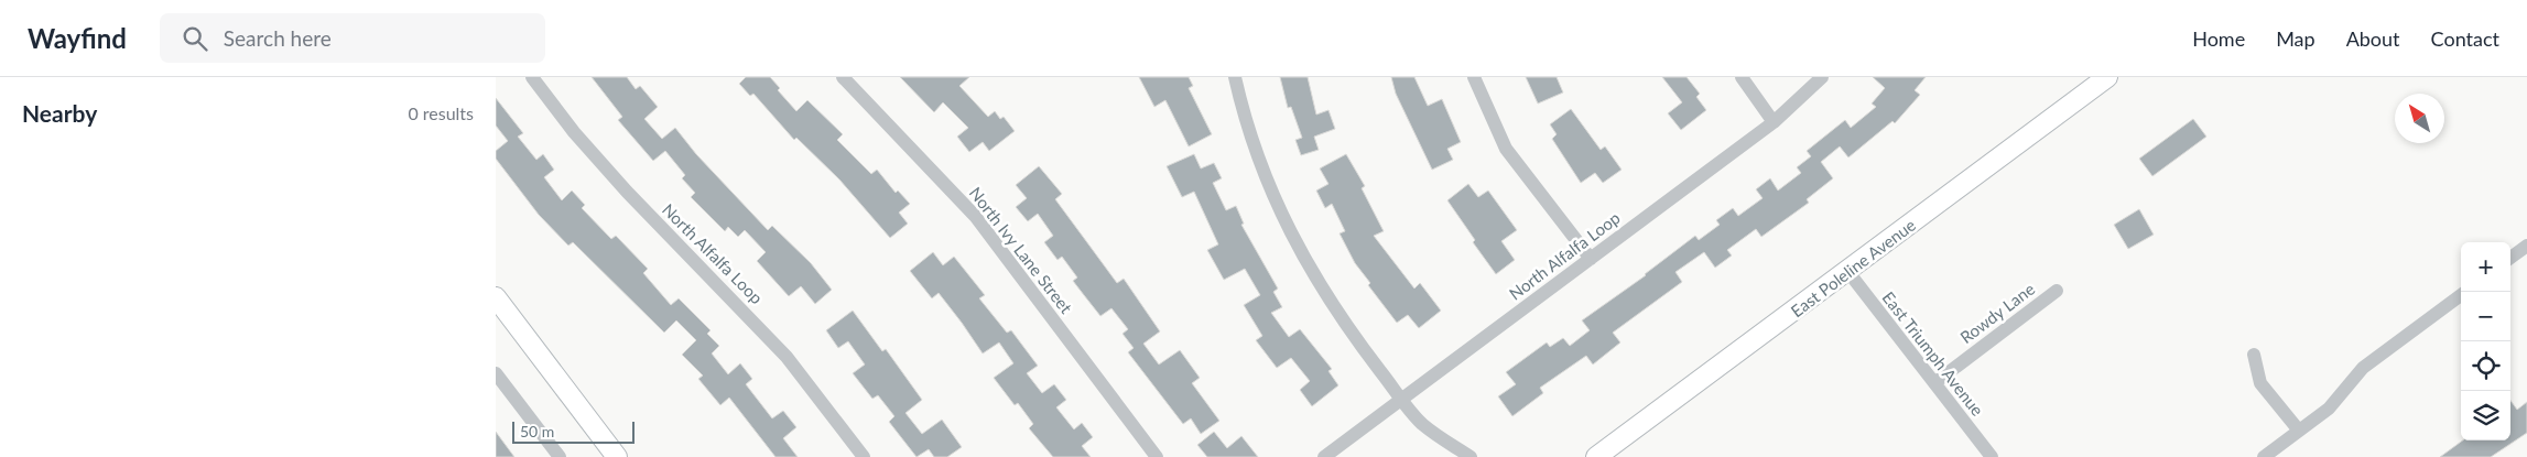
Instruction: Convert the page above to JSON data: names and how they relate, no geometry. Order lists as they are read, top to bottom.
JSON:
{
  "streets": {
    "main road": ["East Poleline Avenue"],
    "street": [
      "North Ivy Lane Street",
      "North Alfalfa Loop",
      "Rowdy Lane",
      "East Triumph Avenue"
    ]
  },
  "crossings": [
    ["East Poleline Avenue", "East Triumph Avenue"],
    ["Rowdy Lane", "East Triumph Avenue"]
  ],
  "scale_bar": "50 m",
  "north": "top left",
  "page": {
    "header": "Wayfind",
    "search": "Search here",
    "nav": [
      "Home",
      "Map",
      "About",
      "Contact"
    ],
    "heading": ["Nearby", "0 results"],
    "map_buttons": ["+", "−"],
    "scale": "50 m"
  }
}
